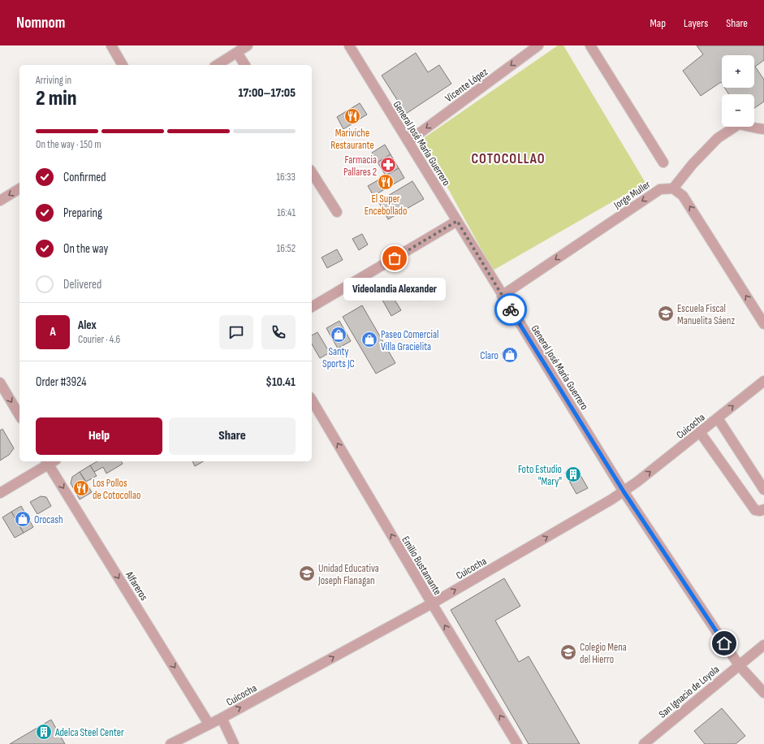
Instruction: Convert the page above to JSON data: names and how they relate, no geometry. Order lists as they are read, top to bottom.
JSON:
{
  "streets": {
    "street": [
      "Vicente López",
      "General José María Guerrero",
      "Jorge Muller",
      "Cuicocha",
      "Emilio Bustamante",
      "Alfareros",
      "San Ignacio de Loyola"
    ]
  },
  "crossings": [
    ["Vicente López", "General José María Guerrero"],
    ["General José María Guerrero", "Jorge Muller"],
    ["General José María Guerrero", "Cuicocha"],
    ["General José María Guerrero", "San Ignacio de Loyola"],
    ["Cuicocha", "Emilio Bustamante"],
    ["Cuicocha", "Alfareros"]
  ],
  "one_way": [
    "Vicente López",
    "Jorge Muller",
    "Cuicocha",
    "Emilio Bustamante",
    "Alfareros"
  ],
  "districts": ["COTOCOLLAO"],
  "places": {
    "restaurant": ["Mariviche Restaurante", "El Super Encebollado", "Los Pollos de Cotocollao"],
    "pharmacy": ["Farmacia Pallares 2"],
    "other": ["Videolandia Alexander"],
    "school or university": ["Escuela Fiscal Manuelita Sáenz", "Unidad Educativa Joseph Flanagan", "Colegio Mena del Hierro"],
    "shop": [
      "Santy Sports JC",
      "Paseo Comercial Villa Gracielita",
      "Claro",
      "Orocash"
    ],
    "building": ["Foto Estudio \"Mary\"", "Adelca Steel Center"]
  },
  "page": {
    "header": "Nomnom",
    "nav": ["Map", "Layers", "Share"],
    "map_buttons": ["+", "−"],
    "heading": ["2 min", "Arriving in", "17:00–17:05"],
    "panel": [
      "Alex",
      "Courier · 4.6",
      "Order #3924",
      "$10.41"
    ],
    "bar": "On the way · 150 m",
    "list": [
      ["Confirmed", "16:33"],
      ["Preparing", "16:41"],
      ["On the way", "16:52"],
      "Delivered"
    ],
    "bubble": "Videolandia Alexander",
    "round": "A",
    "buttons": ["Help", "Share"]
  }
}
